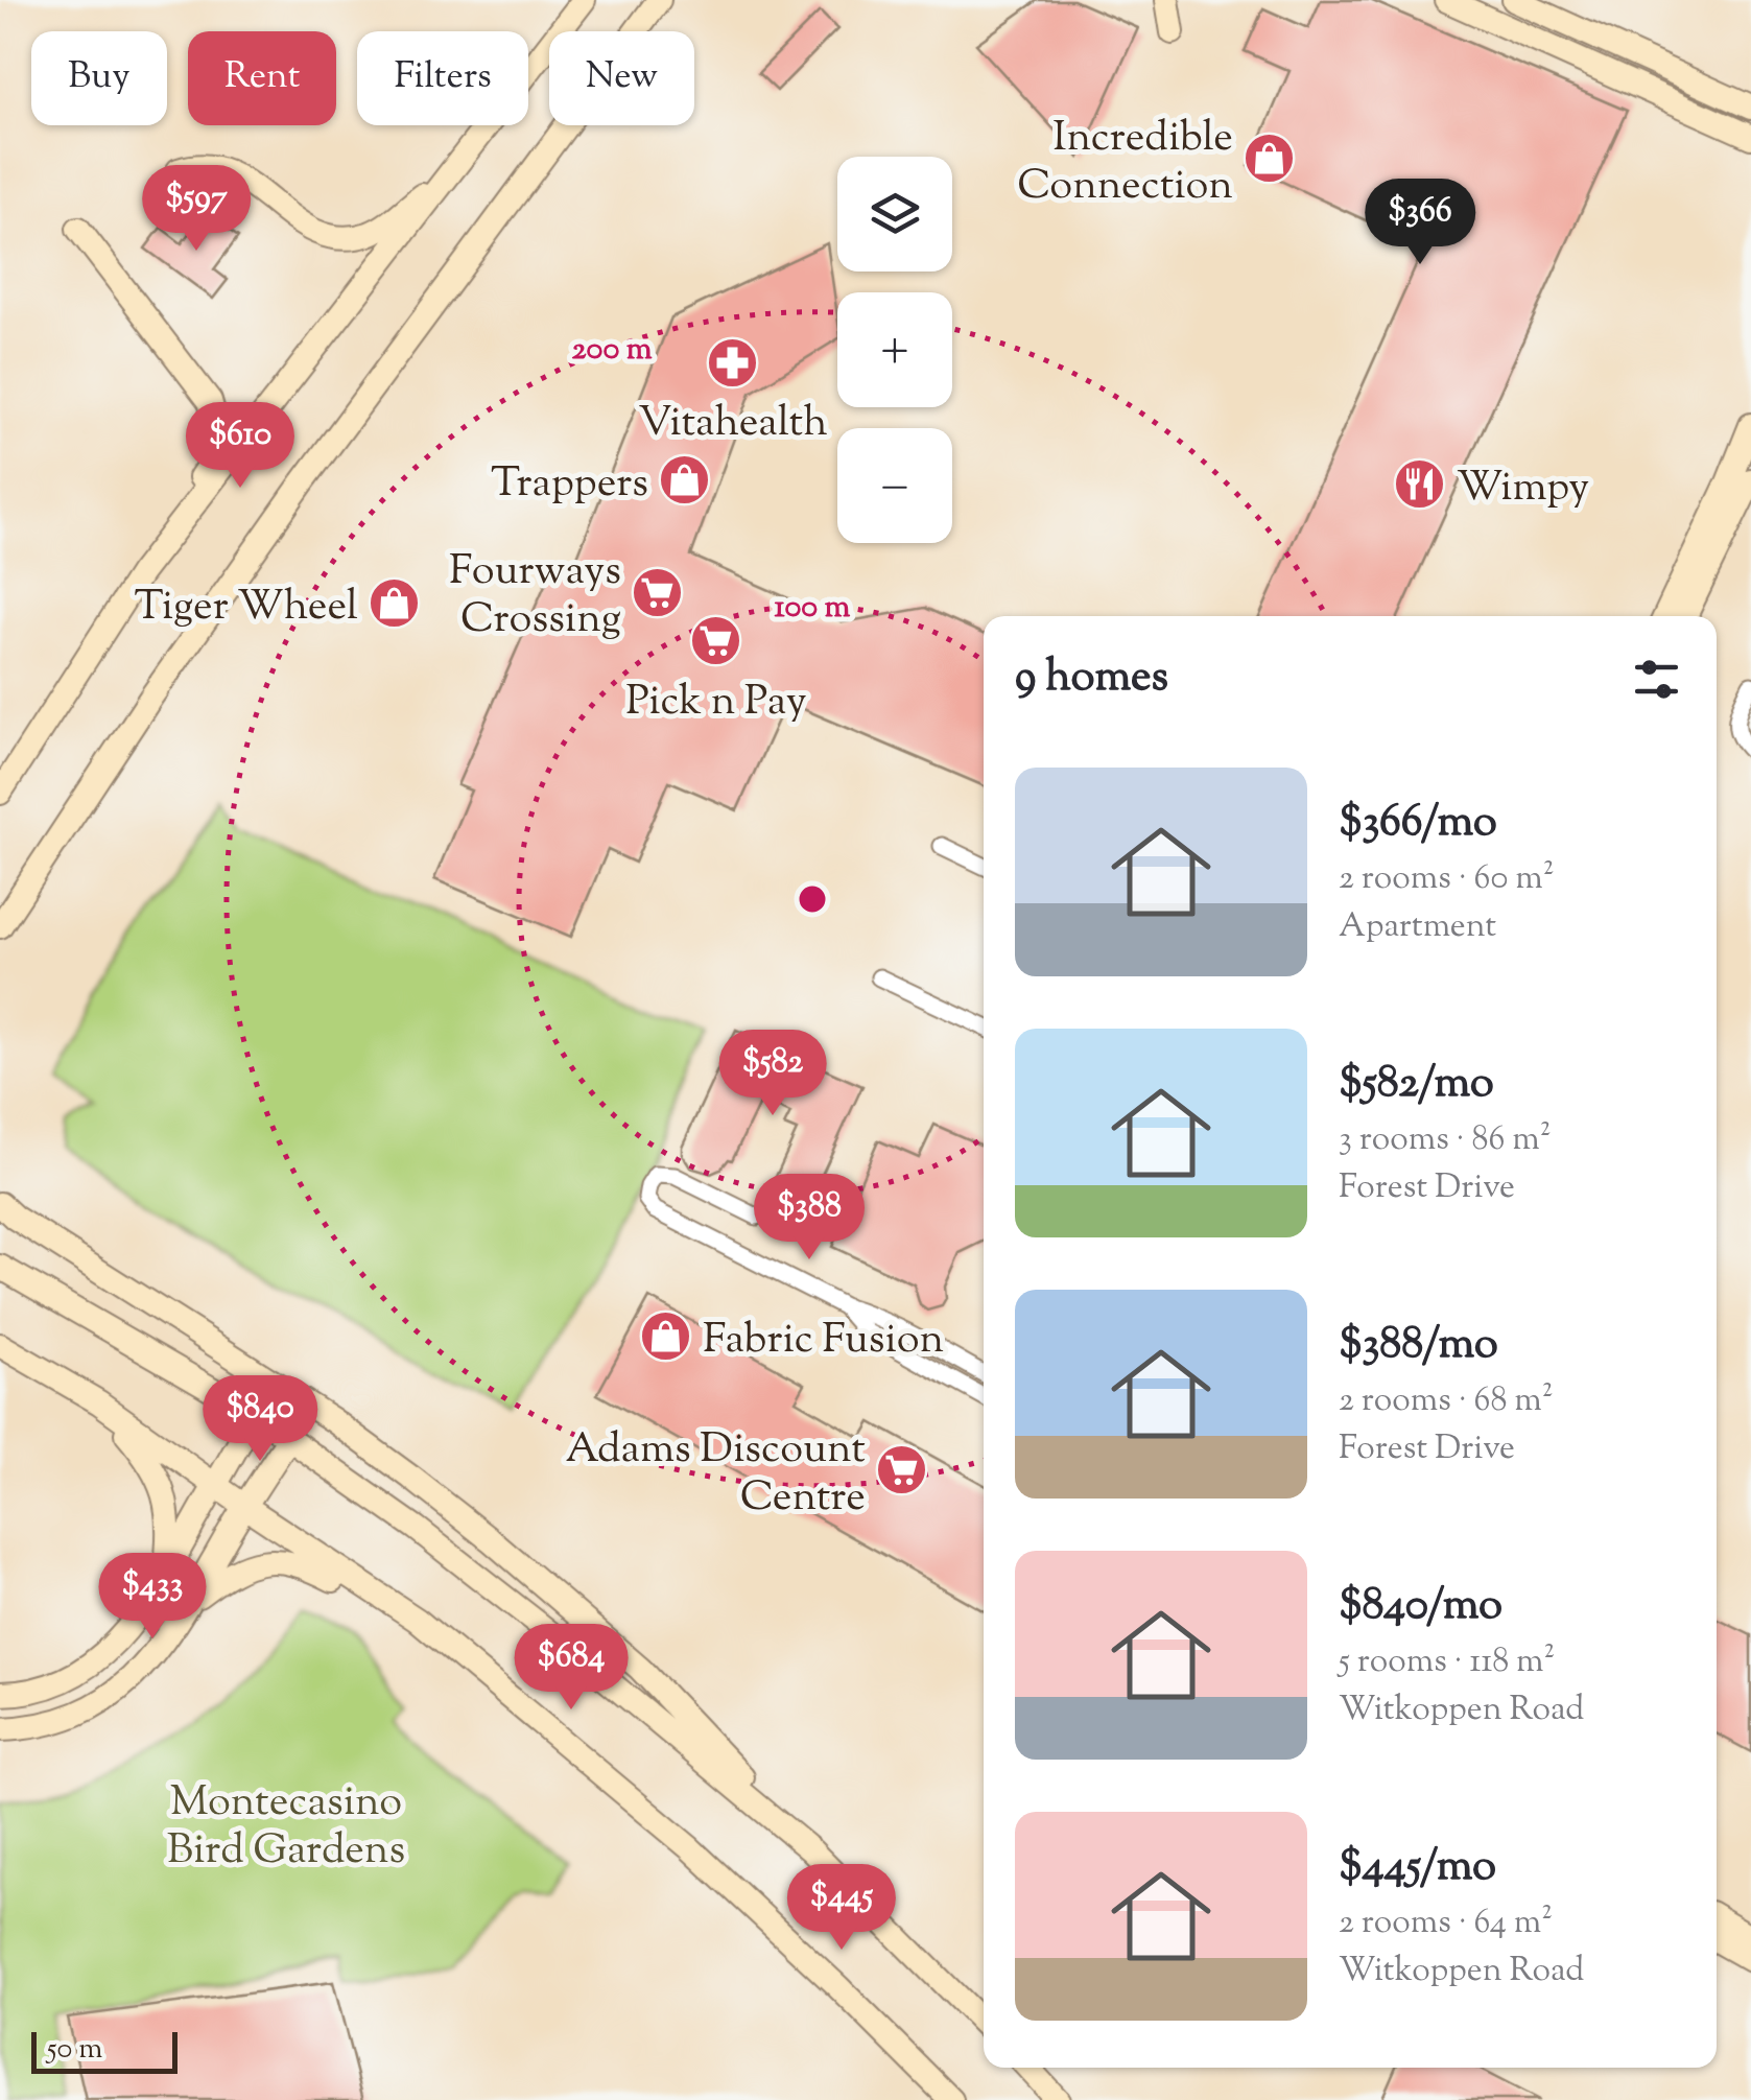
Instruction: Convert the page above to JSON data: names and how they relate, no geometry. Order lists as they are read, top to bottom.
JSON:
{
  "parks": ["Montecasino Bird Gardens"],
  "places": {
    "shop": [
      "Incredible Connection",
      "Trappers",
      "Tiger Wheel",
      "Fabric Fusion"
    ],
    "pharmacy": ["Vitahealth"],
    "restaurant": ["Wimpy"],
    "supermarket": ["Fourways Crossing", "Pick n Pay", "Adams Discount Centre"]
  },
  "scale_bar": "50 m",
  "page": {
    "chip": [
      "Buy",
      "Rent",
      "Filters",
      "New"
    ],
    "map_buttons": ["+", "−"],
    "price": [
      "$597",
      "$366",
      "$610",
      "$582",
      "$388",
      "$840",
      "$433",
      "$684",
      "$445"
    ],
    "heading": "9 homes",
    "list": [
      {
        "name": "$366/mo",
        "note": "2 rooms · 60 m² · Apartment"
      },
      {
        "name": "$582/mo",
        "note": "3 rooms · 86 m² · Forest Drive"
      },
      {
        "name": "$388/mo",
        "note": "2 rooms · 68 m² · Forest Drive"
      },
      {
        "name": "$840/mo",
        "note": "5 rooms · 118 m² · Witkoppen Road"
      },
      {
        "name": "$445/mo",
        "note": "2 rooms · 64 m² · Witkoppen Road"
      }
    ],
    "scale": "50 m"
  },
  "rings": ["200 m", "100 m"]
}
